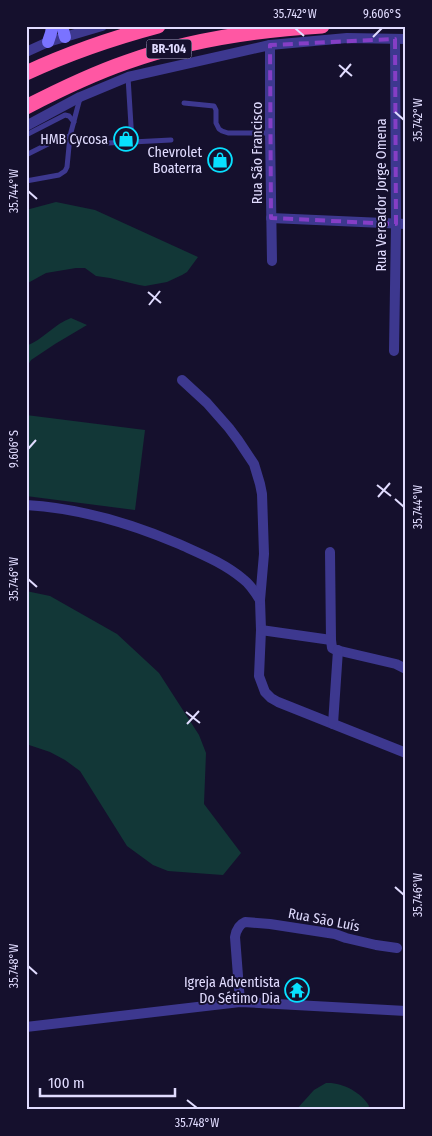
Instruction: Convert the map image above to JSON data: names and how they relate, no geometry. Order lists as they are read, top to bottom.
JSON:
{
  "streets": {
    "highway": ["BR-104"],
    "street": ["Rua São Francisco", "Rua Vereador Jorge Omena", "Rua São Luís"]
  },
  "places": {
    "shop": ["HMB Cycosa", "Chevrolet Boaterra"],
    "temple": ["Igreja Adventista Do Sétimo Dia"]
  },
  "scale_bar": "100 m",
  "coordinates": [
    "35.742°W",
    "9.606°S",
    "35.744°W",
    "35.746°W",
    "35.748°W"
  ]
}
